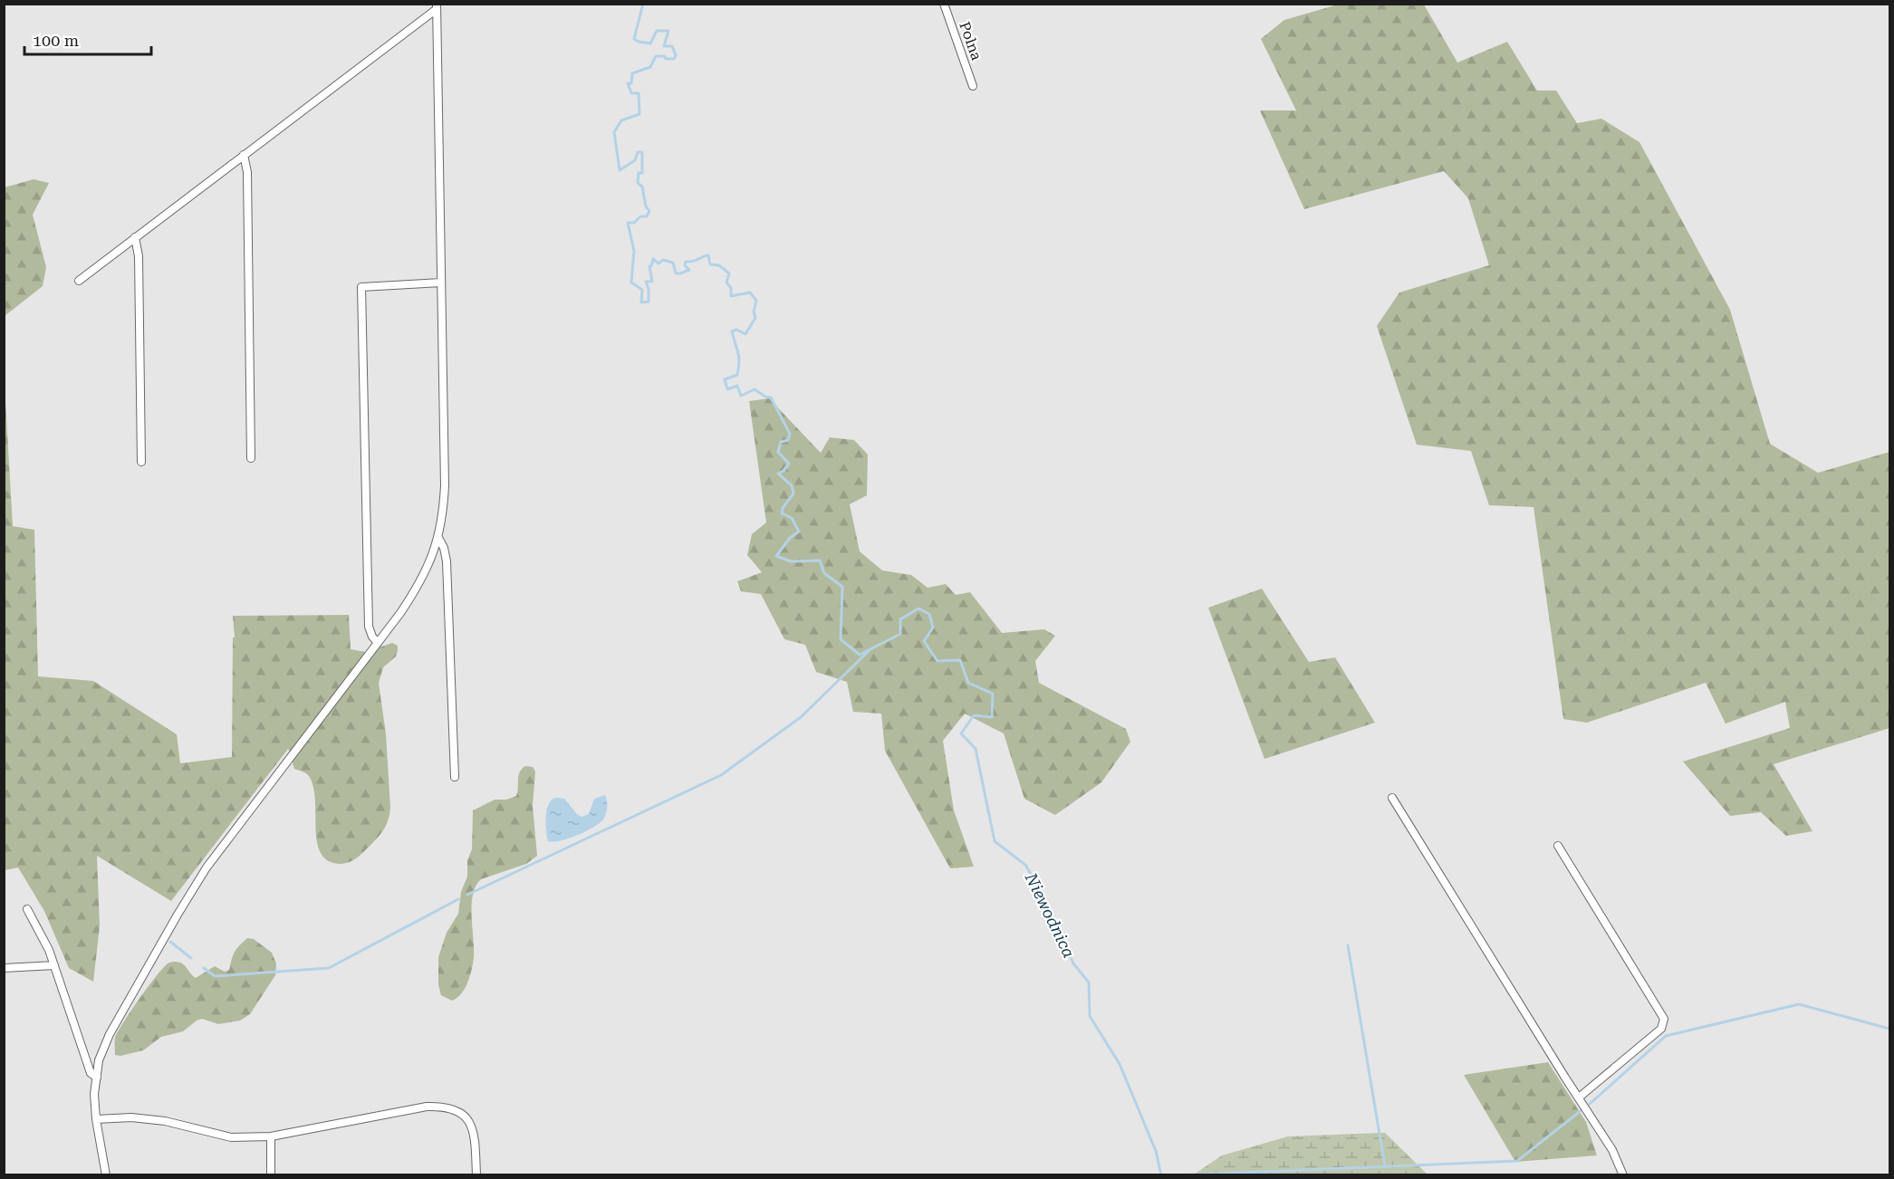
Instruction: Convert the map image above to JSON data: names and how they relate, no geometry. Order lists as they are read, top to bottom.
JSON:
{
  "streets": {
    "street": ["Polna"]
  },
  "water": ["Niewodnica"],
  "scale_bar": "100 m"
}
